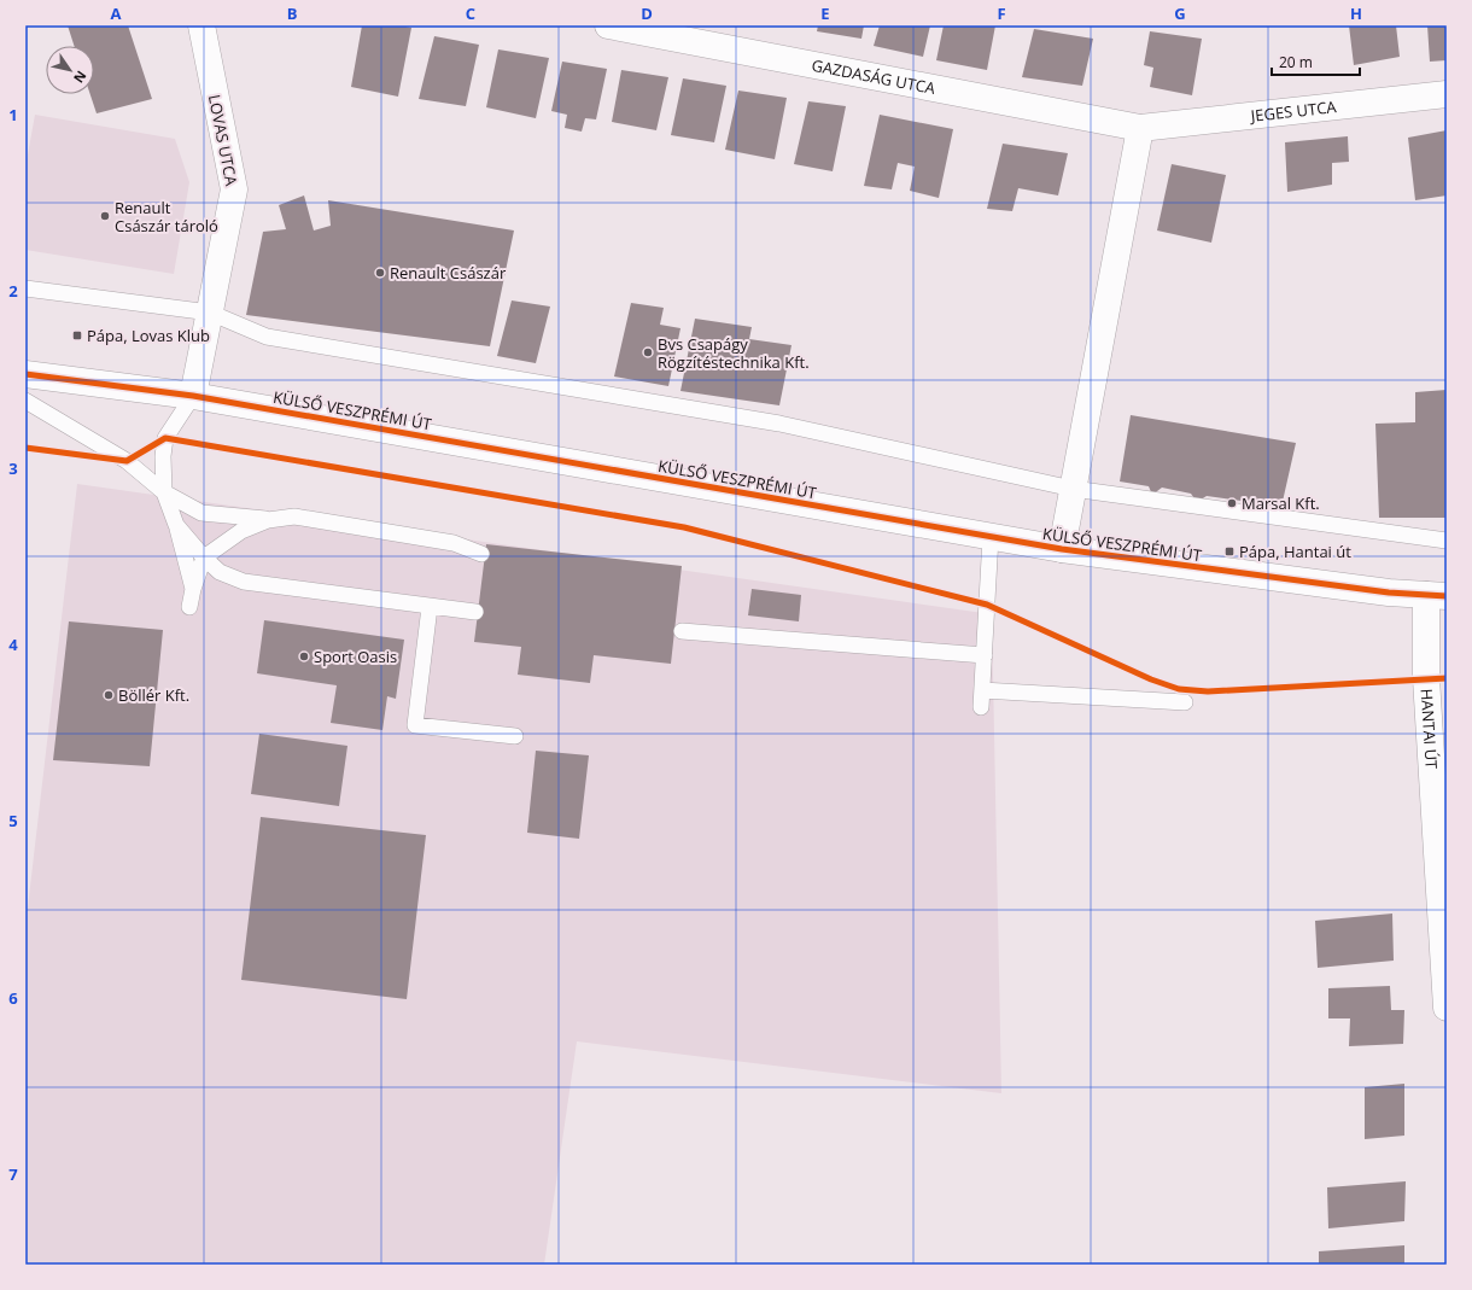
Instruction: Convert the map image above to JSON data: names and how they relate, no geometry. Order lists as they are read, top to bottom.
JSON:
{
  "streets": {
    "street": [
      "GAZDASÁG UTCA",
      "JEGES UTCA",
      "LOVAS UTCA",
      "KÜLSŐ VESZPRÉMI ÚT",
      "HANTAI ÚT"
    ]
  },
  "crossings": [
    ["GAZDASÁG UTCA", "JEGES UTCA"],
    ["LOVAS UTCA", "KÜLSŐ VESZPRÉMI ÚT"],
    ["KÜLSŐ VESZPRÉMI ÚT", "HANTAI ÚT"]
  ],
  "places": {
    "other": [
      "Renault Császár tároló",
      "Renault Császár",
      "Bvs Csapágy Rögzítéstechnika Kft.",
      "Marsal Kft.",
      "Sport Oasis",
      "Böllér Kft."
    ],
    "transit": ["Pápa, Lovas Klub", "Pápa, Hantai út"]
  },
  "scale_bar": "20 m",
  "north": "bottom right",
  "grid": {
    "columns": [
      "A",
      "B",
      "C",
      "D",
      "E",
      "F",
      "G",
      "H"
    ],
    "rows": [
      "1",
      "2",
      "3",
      "4",
      "5",
      "6",
      "7"
    ]
  }
}
